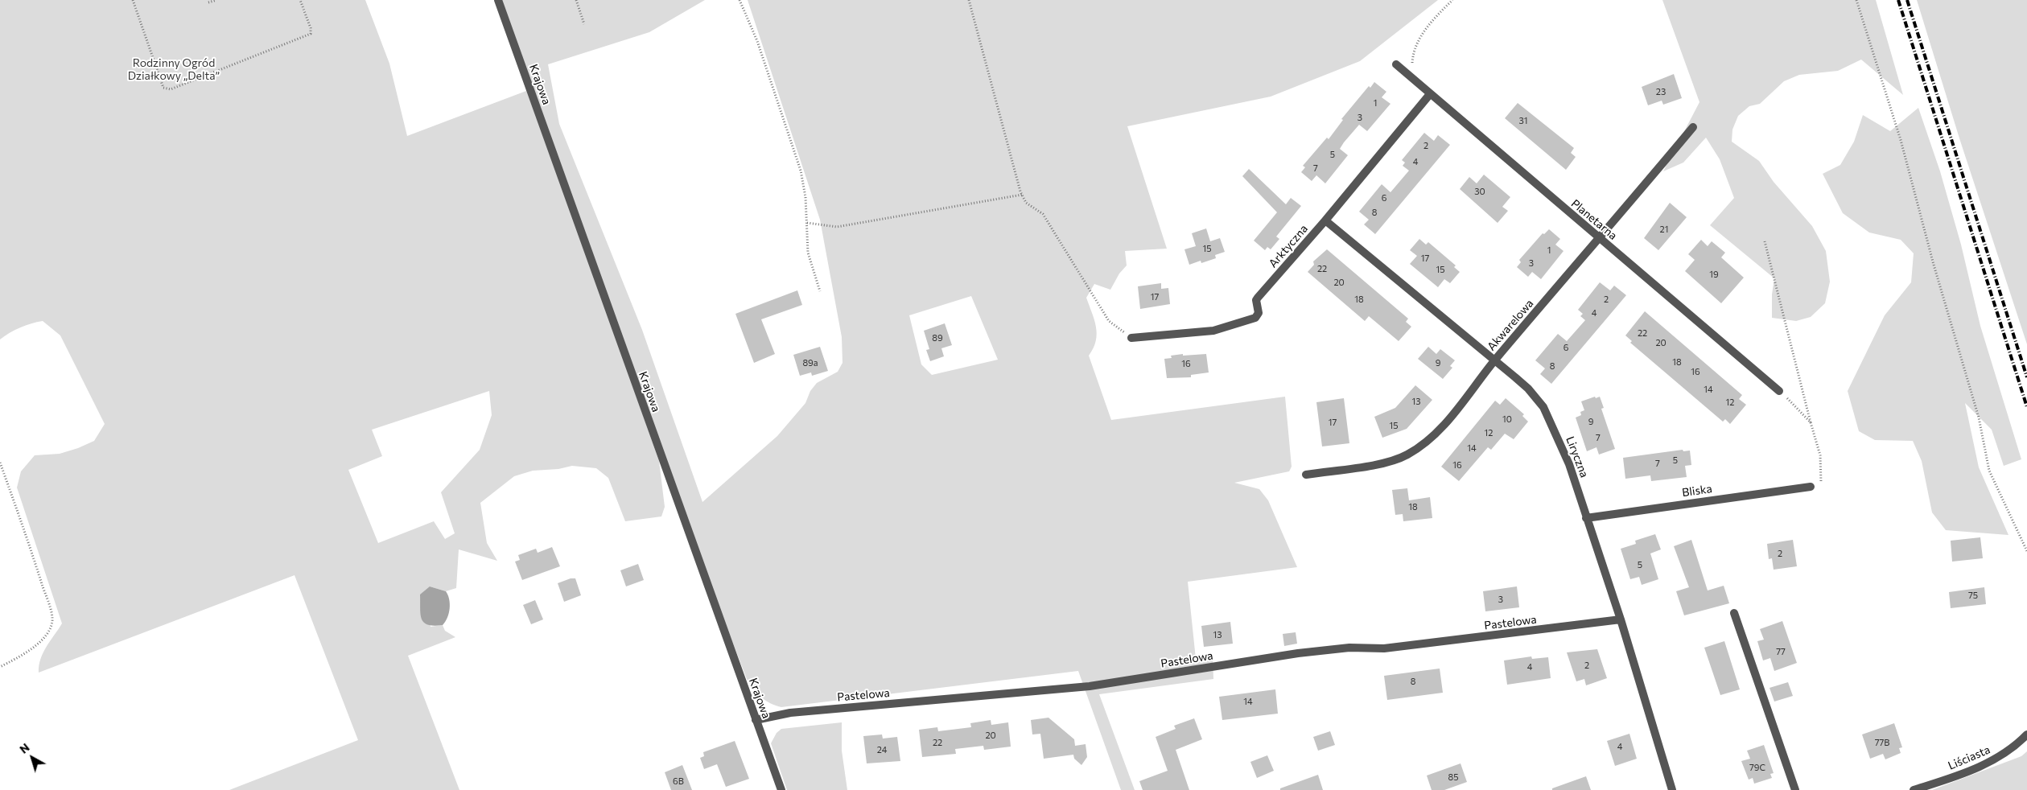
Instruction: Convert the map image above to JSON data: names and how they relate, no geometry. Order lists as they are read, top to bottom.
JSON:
{
  "streets": {
    "street": [
      "Krajowa",
      "Planetarna",
      "Arktyczna",
      "Akwarelowa",
      "Liryczna",
      "Bliska",
      "Pastelowa",
      "Liściasta"
    ]
  },
  "crossings": [
    ["Krajowa", "Pastelowa"],
    ["Planetarna", "Arktyczna"],
    ["Planetarna", "Akwarelowa"],
    ["Arktyczna", "Liryczna"],
    ["Akwarelowa", "Liryczna"],
    ["Liryczna", "Bliska"],
    ["Liryczna", "Pastelowa"]
  ],
  "parks": ["Rodzinny Ogród Działkowy „Delta”"],
  "house_numbers": [
    "23",
    "1",
    "3",
    "31",
    "2",
    "5",
    "4",
    "7",
    "30",
    "6",
    "8",
    "21",
    "15",
    "1",
    "17",
    "3",
    "22",
    "15",
    "19",
    "20",
    "17",
    "18",
    "2",
    "4",
    "22",
    "89",
    "20",
    "6",
    "18",
    "89a",
    "9",
    "16",
    "8",
    "16",
    "14",
    "13",
    "12",
    "10",
    "9",
    "17",
    "15",
    "12",
    "7",
    "14",
    "5",
    "7",
    "16",
    "18",
    "2",
    "5",
    "75",
    "3",
    "13",
    "77",
    "2",
    "4",
    "8",
    "14",
    "20",
    "22",
    "77B",
    "4",
    "24",
    "79C",
    "85",
    "6B"
  ],
  "north": "top left"
}
